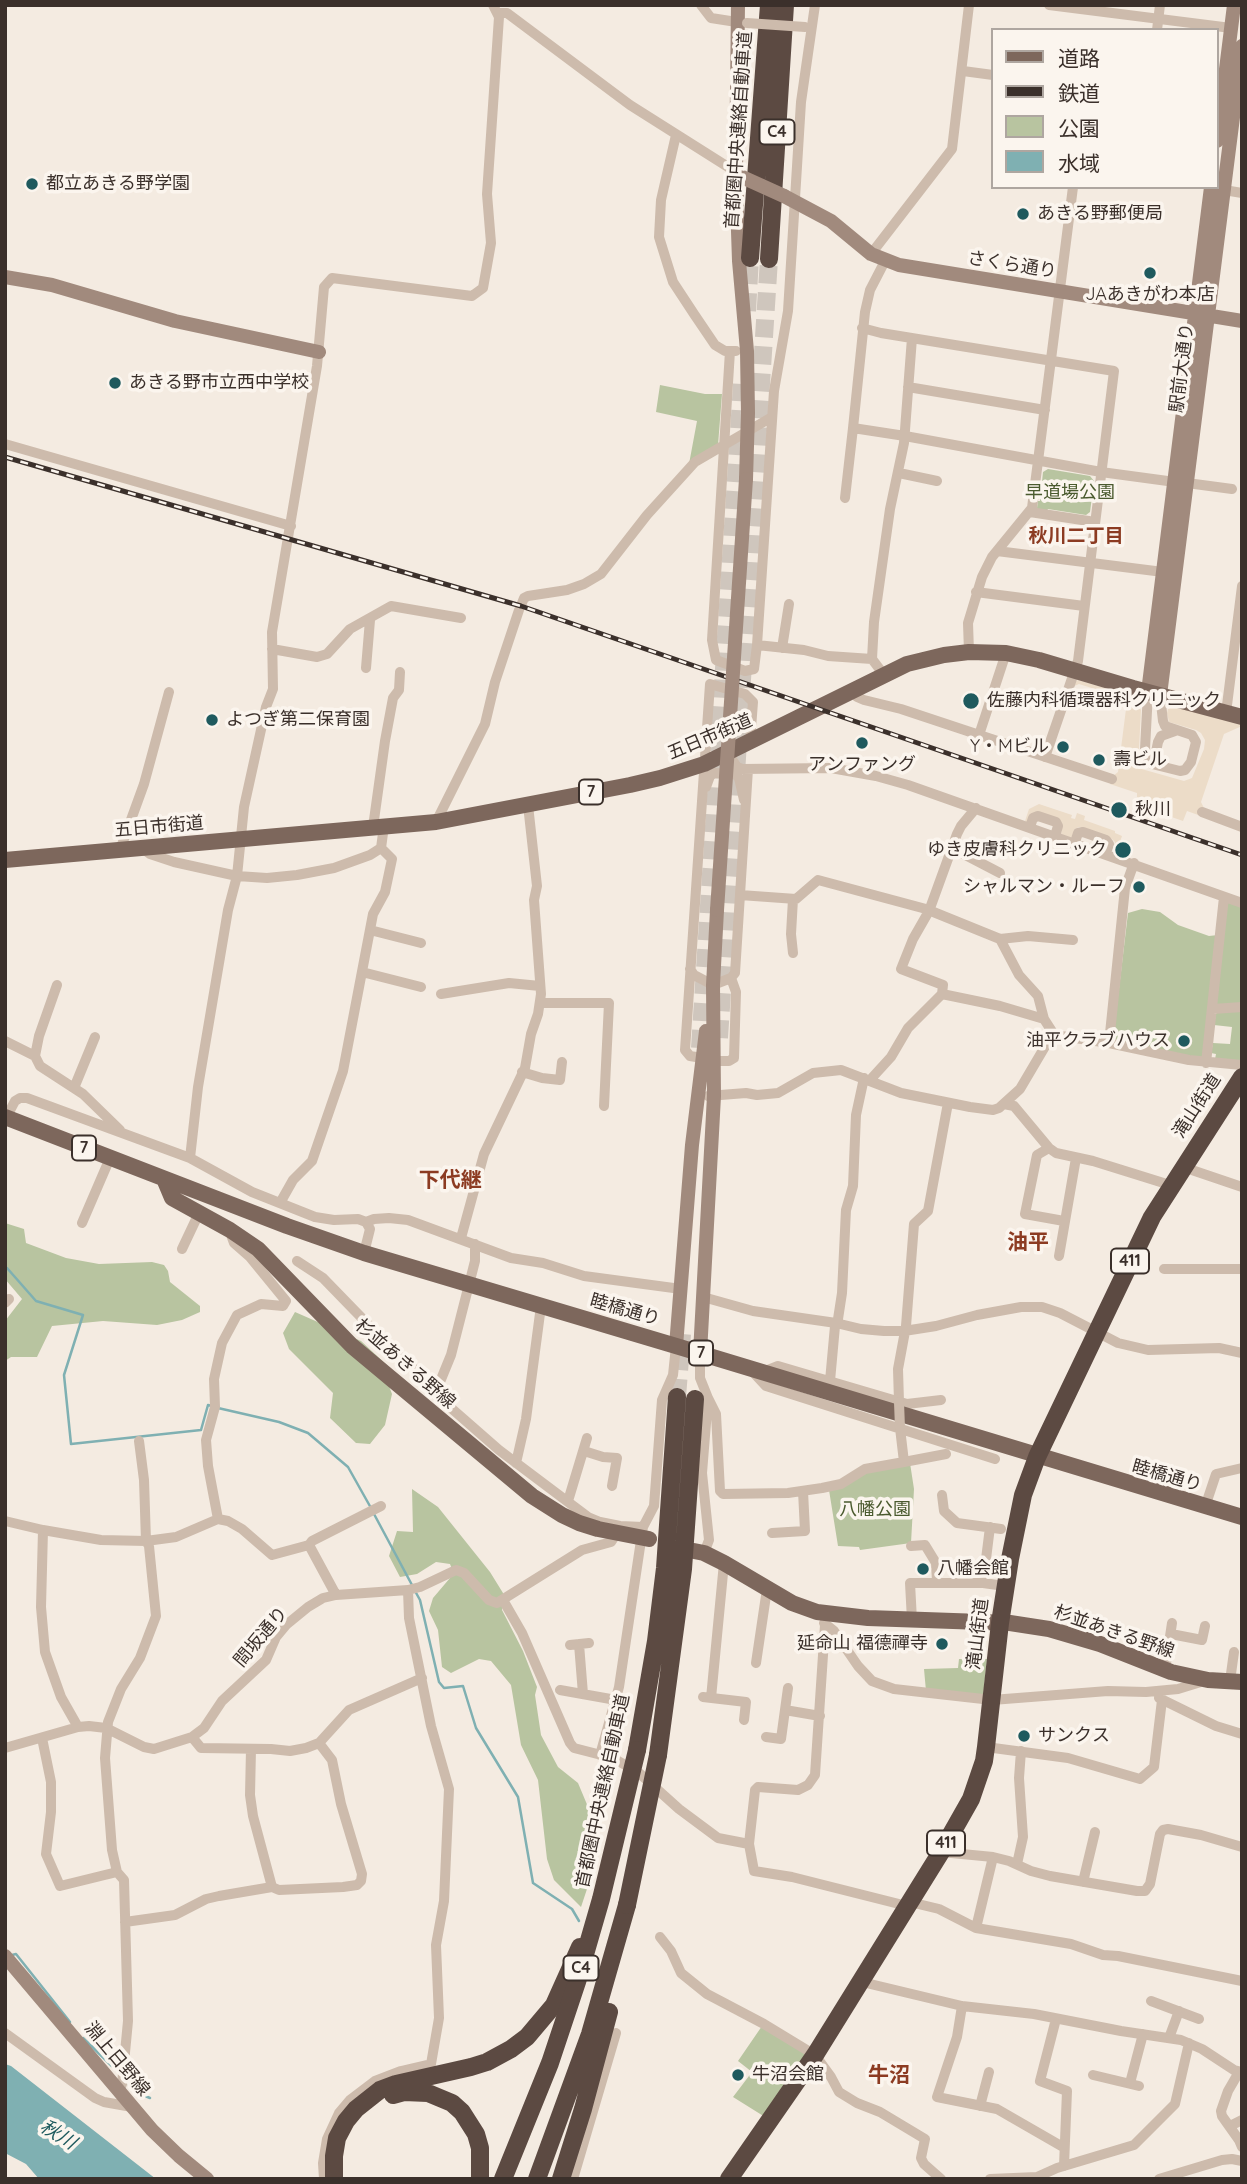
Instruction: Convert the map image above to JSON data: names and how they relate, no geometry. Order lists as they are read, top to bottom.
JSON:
{
  "streets": {
    "highway": [
      "首都圏中央連絡自動車道",
      "C4",
      "滝山街道",
      "411"
    ],
    "main road": [
      "五日市街道",
      "7",
      "睦橋通り",
      "杉並あきる野線"
    ],
    "street": [
      "さくら通り",
      "駅前大通り",
      "間坂通り",
      "淵上日野線"
    ]
  },
  "crossings": [
    ["首都圏中央連絡自動車道", "C4"],
    ["さくら通り", "駅前大通り"],
    ["駅前大通り", "五日市街道"],
    ["滝山街道", "睦橋通り"],
    ["滝山街道", "杉並あきる野線"],
    ["睦橋通り", "杉並あきる野線"]
  ],
  "districts": [
    "秋川二丁目",
    "下代継",
    "油平",
    "牛沼"
  ],
  "water": ["秋川"],
  "parks": ["早道場公園", "八幡公園"],
  "places": [
    "都立あきる野学園",
    "あきる野郵便局",
    "JAあきがわ本店",
    "あきる野市立西中学校",
    "佐藤内科循環器科クリニック",
    "よつぎ第二保育園",
    "アンファング",
    "Y・Mビル",
    "壽ビル",
    "秋川",
    "ゆき皮膚科クリニック",
    "シャルマン・ルーフ",
    "油平クラブハウス",
    "八幡会館",
    "延命山 福德禪寺",
    "サンクス",
    "牛沼会館"
  ],
  "legend": [
    "道路",
    "鉄道",
    "公園",
    "水域"
  ]
}
